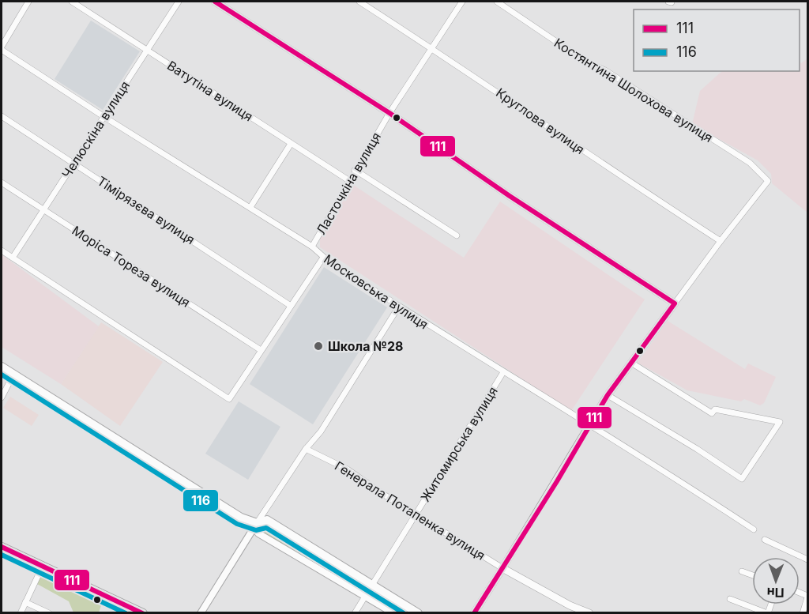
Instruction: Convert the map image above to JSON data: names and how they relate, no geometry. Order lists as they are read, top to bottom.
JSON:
{
  "streets": {
    "main road": ["Генерала Потапенка вулиця"],
    "street": [
      "Костянтина Шолохова вулиця",
      "Ватутіна вулиця",
      "Круглова вулиця",
      "Челюскіна вулиця",
      "Ласточкіна вулиця",
      "Тімірязєва вулиця",
      "Моріса Тореза вулиця",
      "Московська вулиця",
      "Житомирська вулиця"
    ]
  },
  "crossings": [
    ["Костянтина Шолохова вулиця", "Круглова вулиця"],
    ["Ватутіна вулиця", "Челюскіна вулиця"],
    ["Ватутіна вулиця", "Ласточкіна вулиця"],
    ["Круглова вулиця", "Ласточкіна вулиця"],
    ["Челюскіна вулиця", "Тімірязєва вулиця"],
    ["Челюскіна вулиця", "Моріса Тореза вулиця"],
    ["Челюскіна вулиця", "Московська вулиця"],
    ["Ласточкіна вулиця", "Московська вулиця"],
    ["Московська вулиця", "Житомирська вулиця"],
    ["Житомирська вулиця", "Генерала Потапенка вулиця"]
  ],
  "places": ["Школа №28"],
  "lines": ["transit line 111", "transit line 116"],
  "legend": ["111", "116"],
  "north": "bottom"
}
